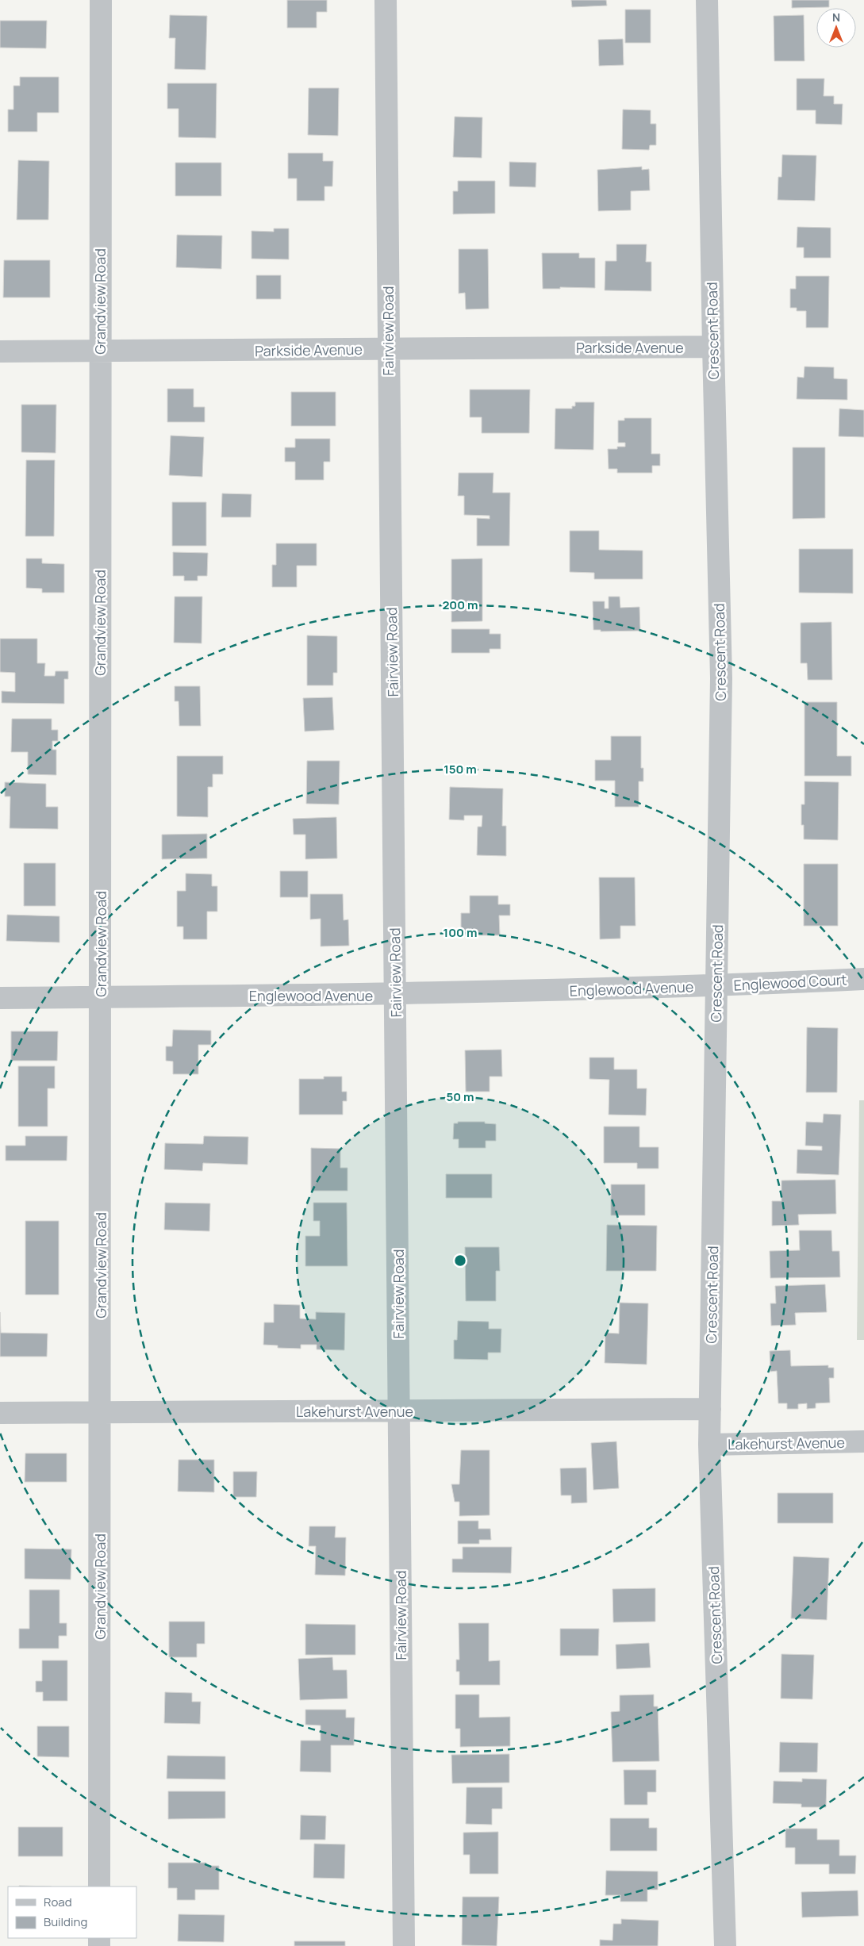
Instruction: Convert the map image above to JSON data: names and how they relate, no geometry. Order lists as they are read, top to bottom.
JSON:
{
  "streets": {
    "street": [
      "Grandview Road",
      "Fairview Road",
      "Crescent Road",
      "Parkside Avenue",
      "Englewood Court",
      "Englewood Avenue",
      "Lakehurst Avenue"
    ]
  },
  "crossings": [
    ["Grandview Road", "Parkside Avenue"],
    ["Grandview Road", "Englewood Avenue"],
    ["Grandview Road", "Lakehurst Avenue"],
    ["Fairview Road", "Parkside Avenue"],
    ["Fairview Road", "Englewood Avenue"],
    ["Fairview Road", "Lakehurst Avenue"],
    ["Crescent Road", "Parkside Avenue"],
    ["Crescent Road", "Englewood Court"],
    ["Crescent Road", "Englewood Avenue"],
    ["Crescent Road", "Lakehurst Avenue"],
    ["Englewood Court", "Englewood Avenue"]
  ],
  "legend": ["Road", "Building"],
  "north": "top",
  "rings": [
    "200 m",
    "150 m",
    "100 m",
    "50 m"
  ]
}
